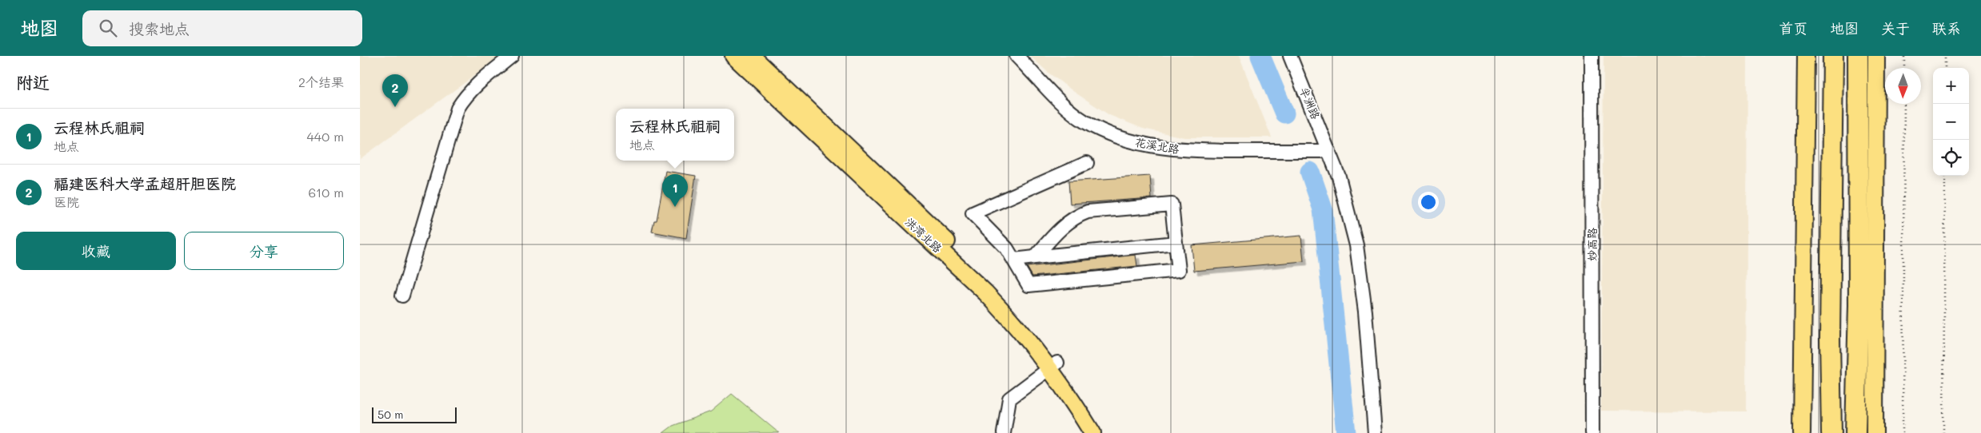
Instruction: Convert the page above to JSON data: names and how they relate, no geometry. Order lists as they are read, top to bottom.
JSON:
{
  "streets": {
    "main road": ["洪湾北路"],
    "street": ["半洲路", "花溪北路", "妙高路"]
  },
  "crossings": [
    ["半洲路", "花溪北路"]
  ],
  "scale_bar": "50 m",
  "north": "bottom",
  "page": {
    "header": "地图",
    "search": "搜索地点",
    "nav": [
      "首页",
      "地图",
      "关于",
      "联系"
    ],
    "heading": ["附近", "2个结果"],
    "map_buttons": ["+", "−"],
    "pins": ["2", "1"],
    "list": [
      {
        "mark": "1",
        "name": "云程林氏祖祠",
        "note": "地点",
        "value": "440 m"
      },
      {
        "mark": "2",
        "name": "福建医科大学孟超肝胆医院",
        "note": "医院",
        "value": "610 m"
      }
    ],
    "popup": ["云程林氏祖祠", "地点"],
    "buttons": ["收藏", "分享"],
    "scale": "50 m"
  }
}
